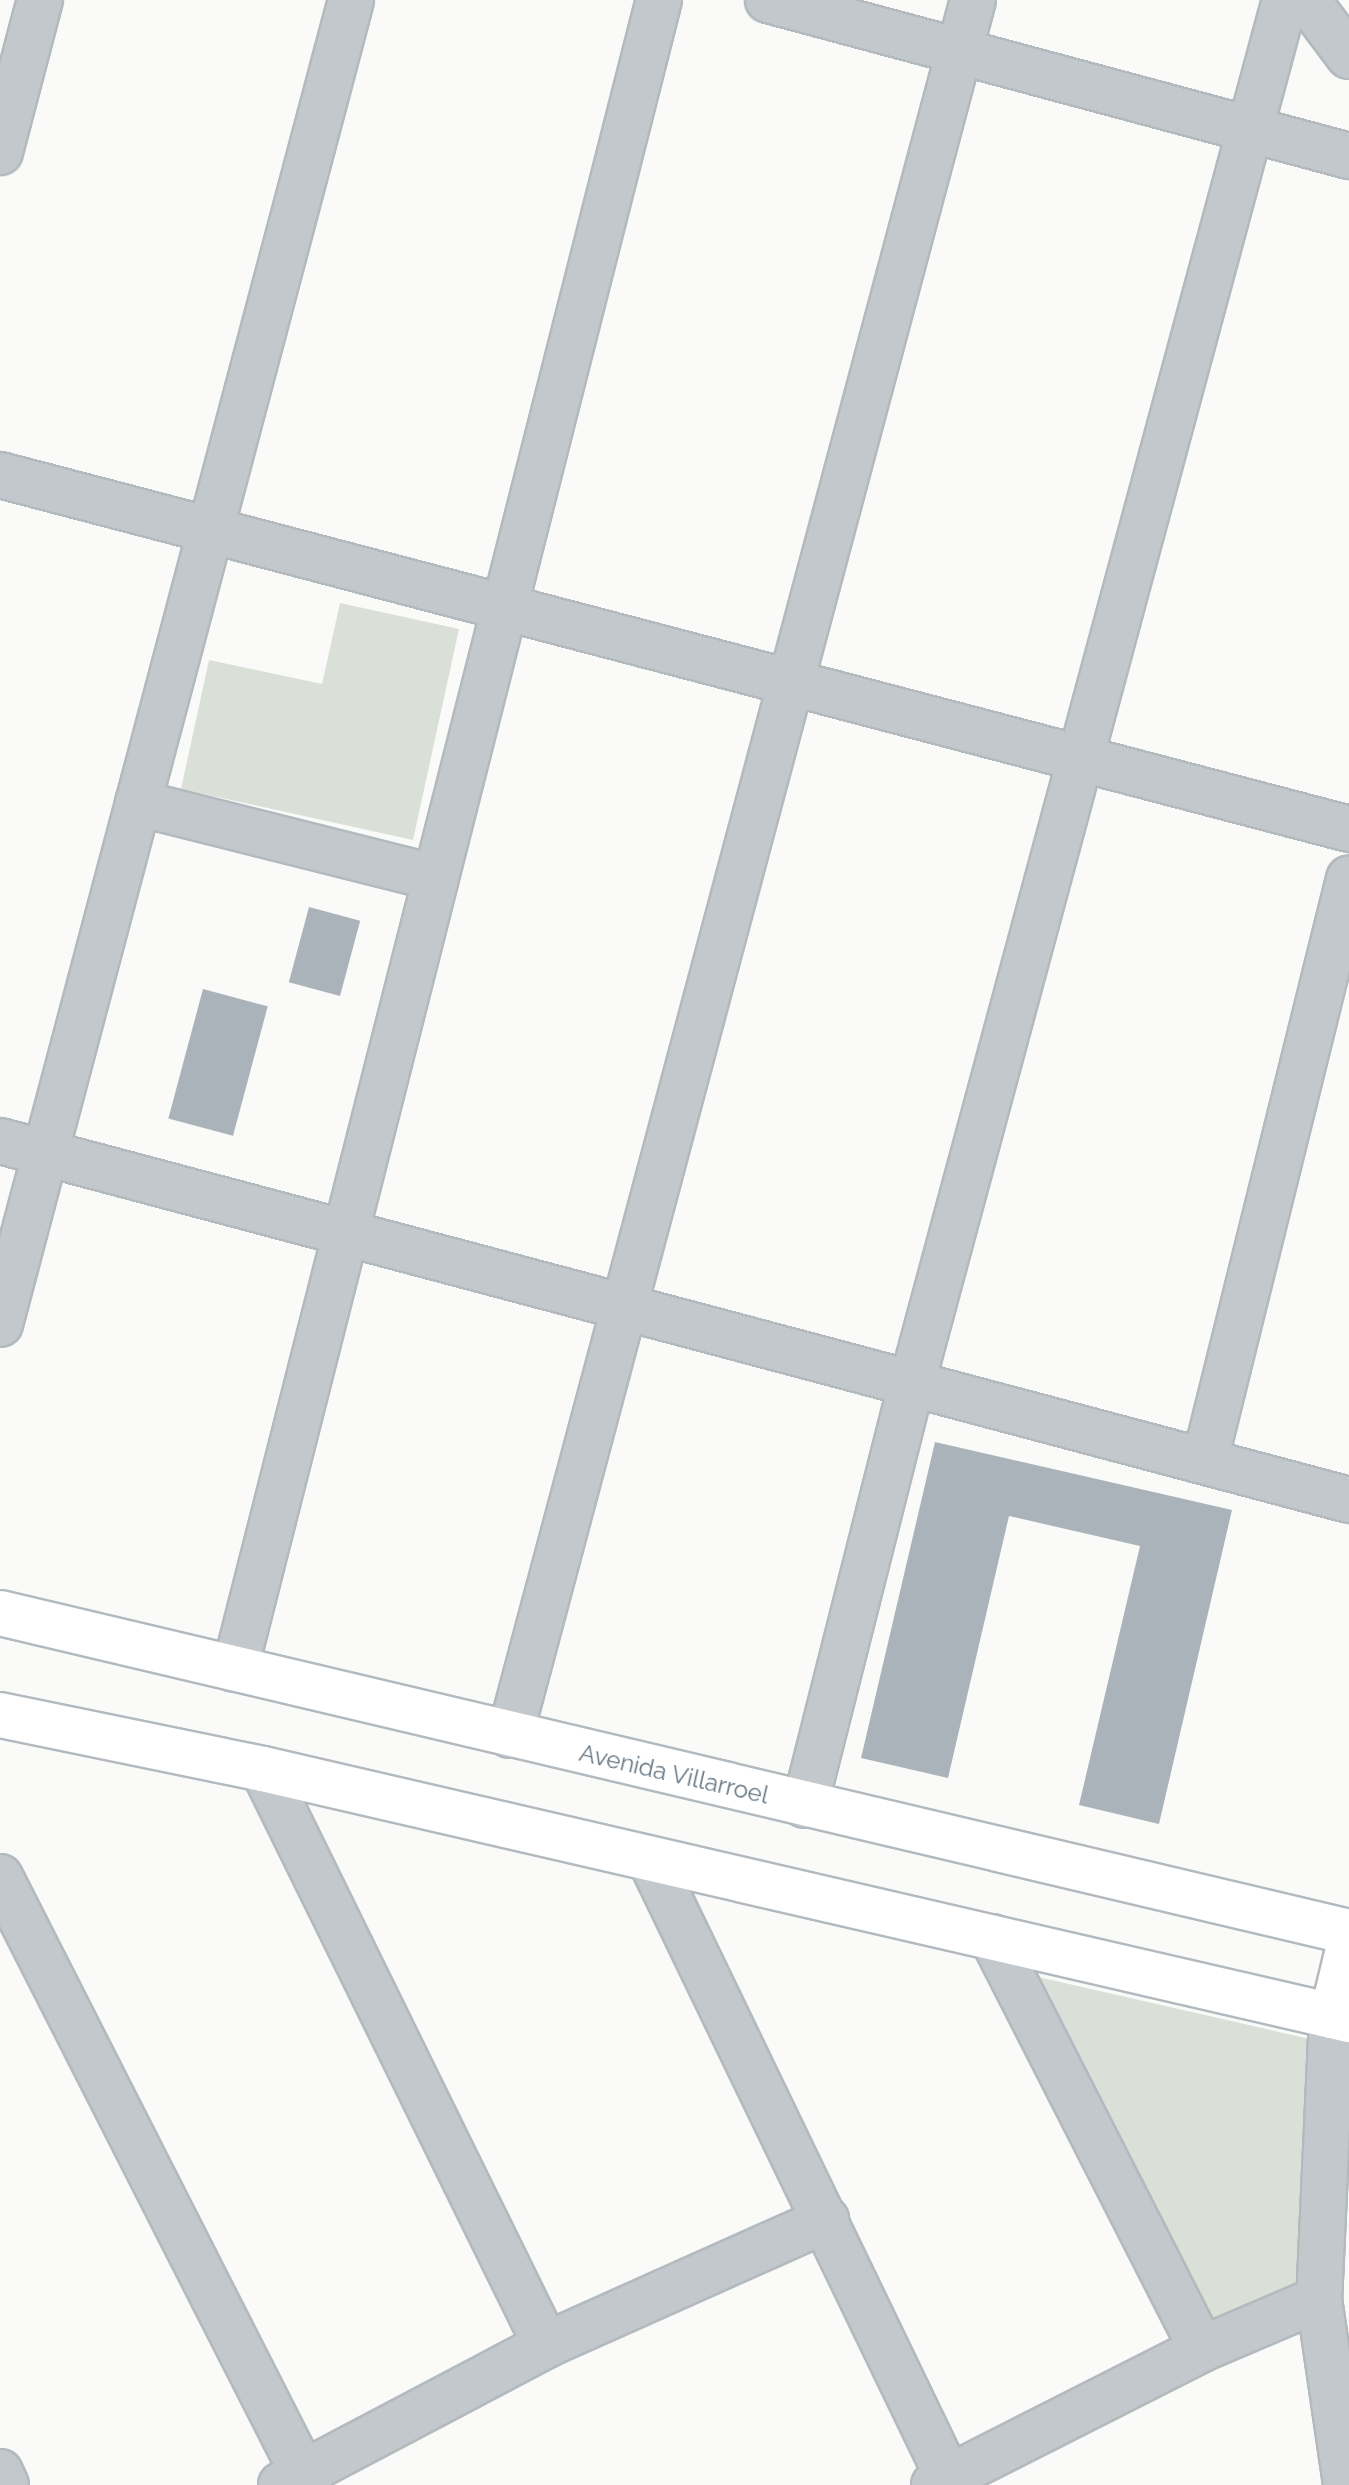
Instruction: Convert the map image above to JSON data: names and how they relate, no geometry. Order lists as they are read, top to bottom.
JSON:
{
  "streets": {
    "main road": ["Avenida Villarroel"]
  }
}
